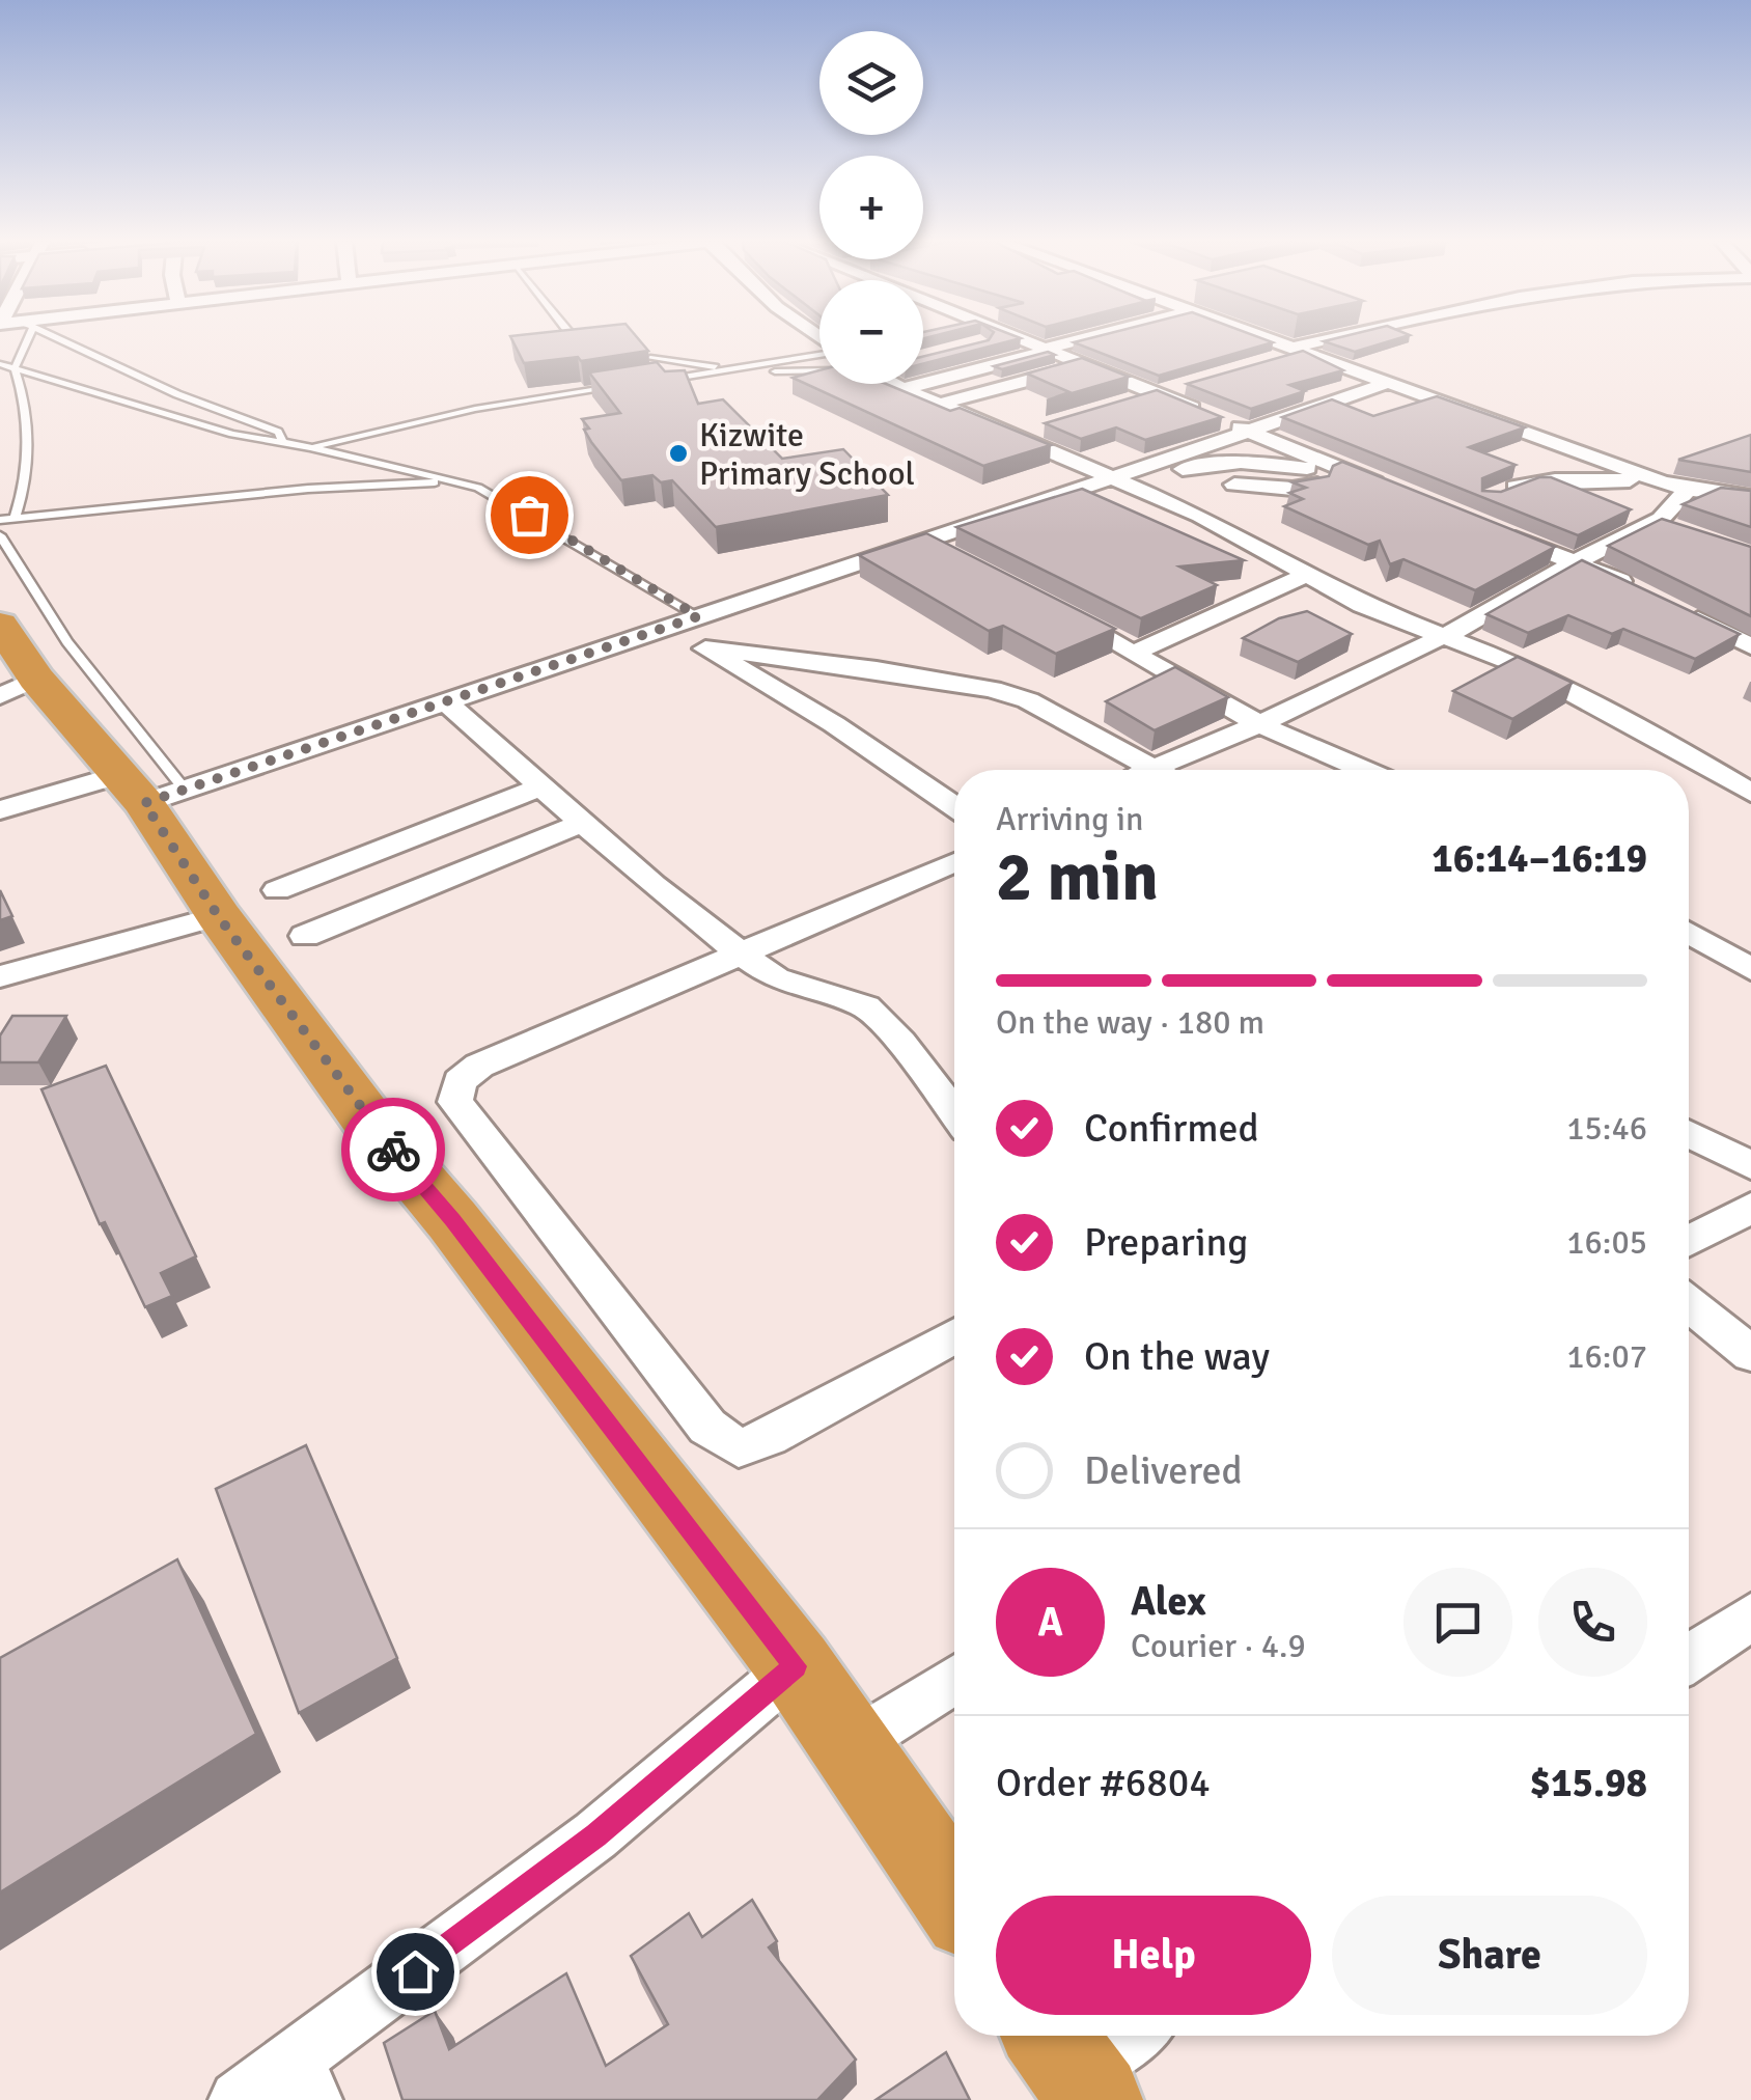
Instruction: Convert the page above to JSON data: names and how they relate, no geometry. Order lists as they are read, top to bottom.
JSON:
{
  "places": ["Kizwite Primary School"],
  "page": {
    "map_buttons": ["+", "−"],
    "heading": ["2 min", "Arriving in", "16:14–16:19"],
    "panel": [
      "Alex",
      "Courier · 4.9",
      "Order #6804",
      "$15.98"
    ],
    "bar": "On the way · 180 m",
    "list": [
      ["Confirmed", "15:46"],
      ["Preparing", "16:05"],
      ["On the way", "16:07"],
      "Delivered"
    ],
    "round": "A",
    "buttons": ["Help", "Share"]
  }
}
